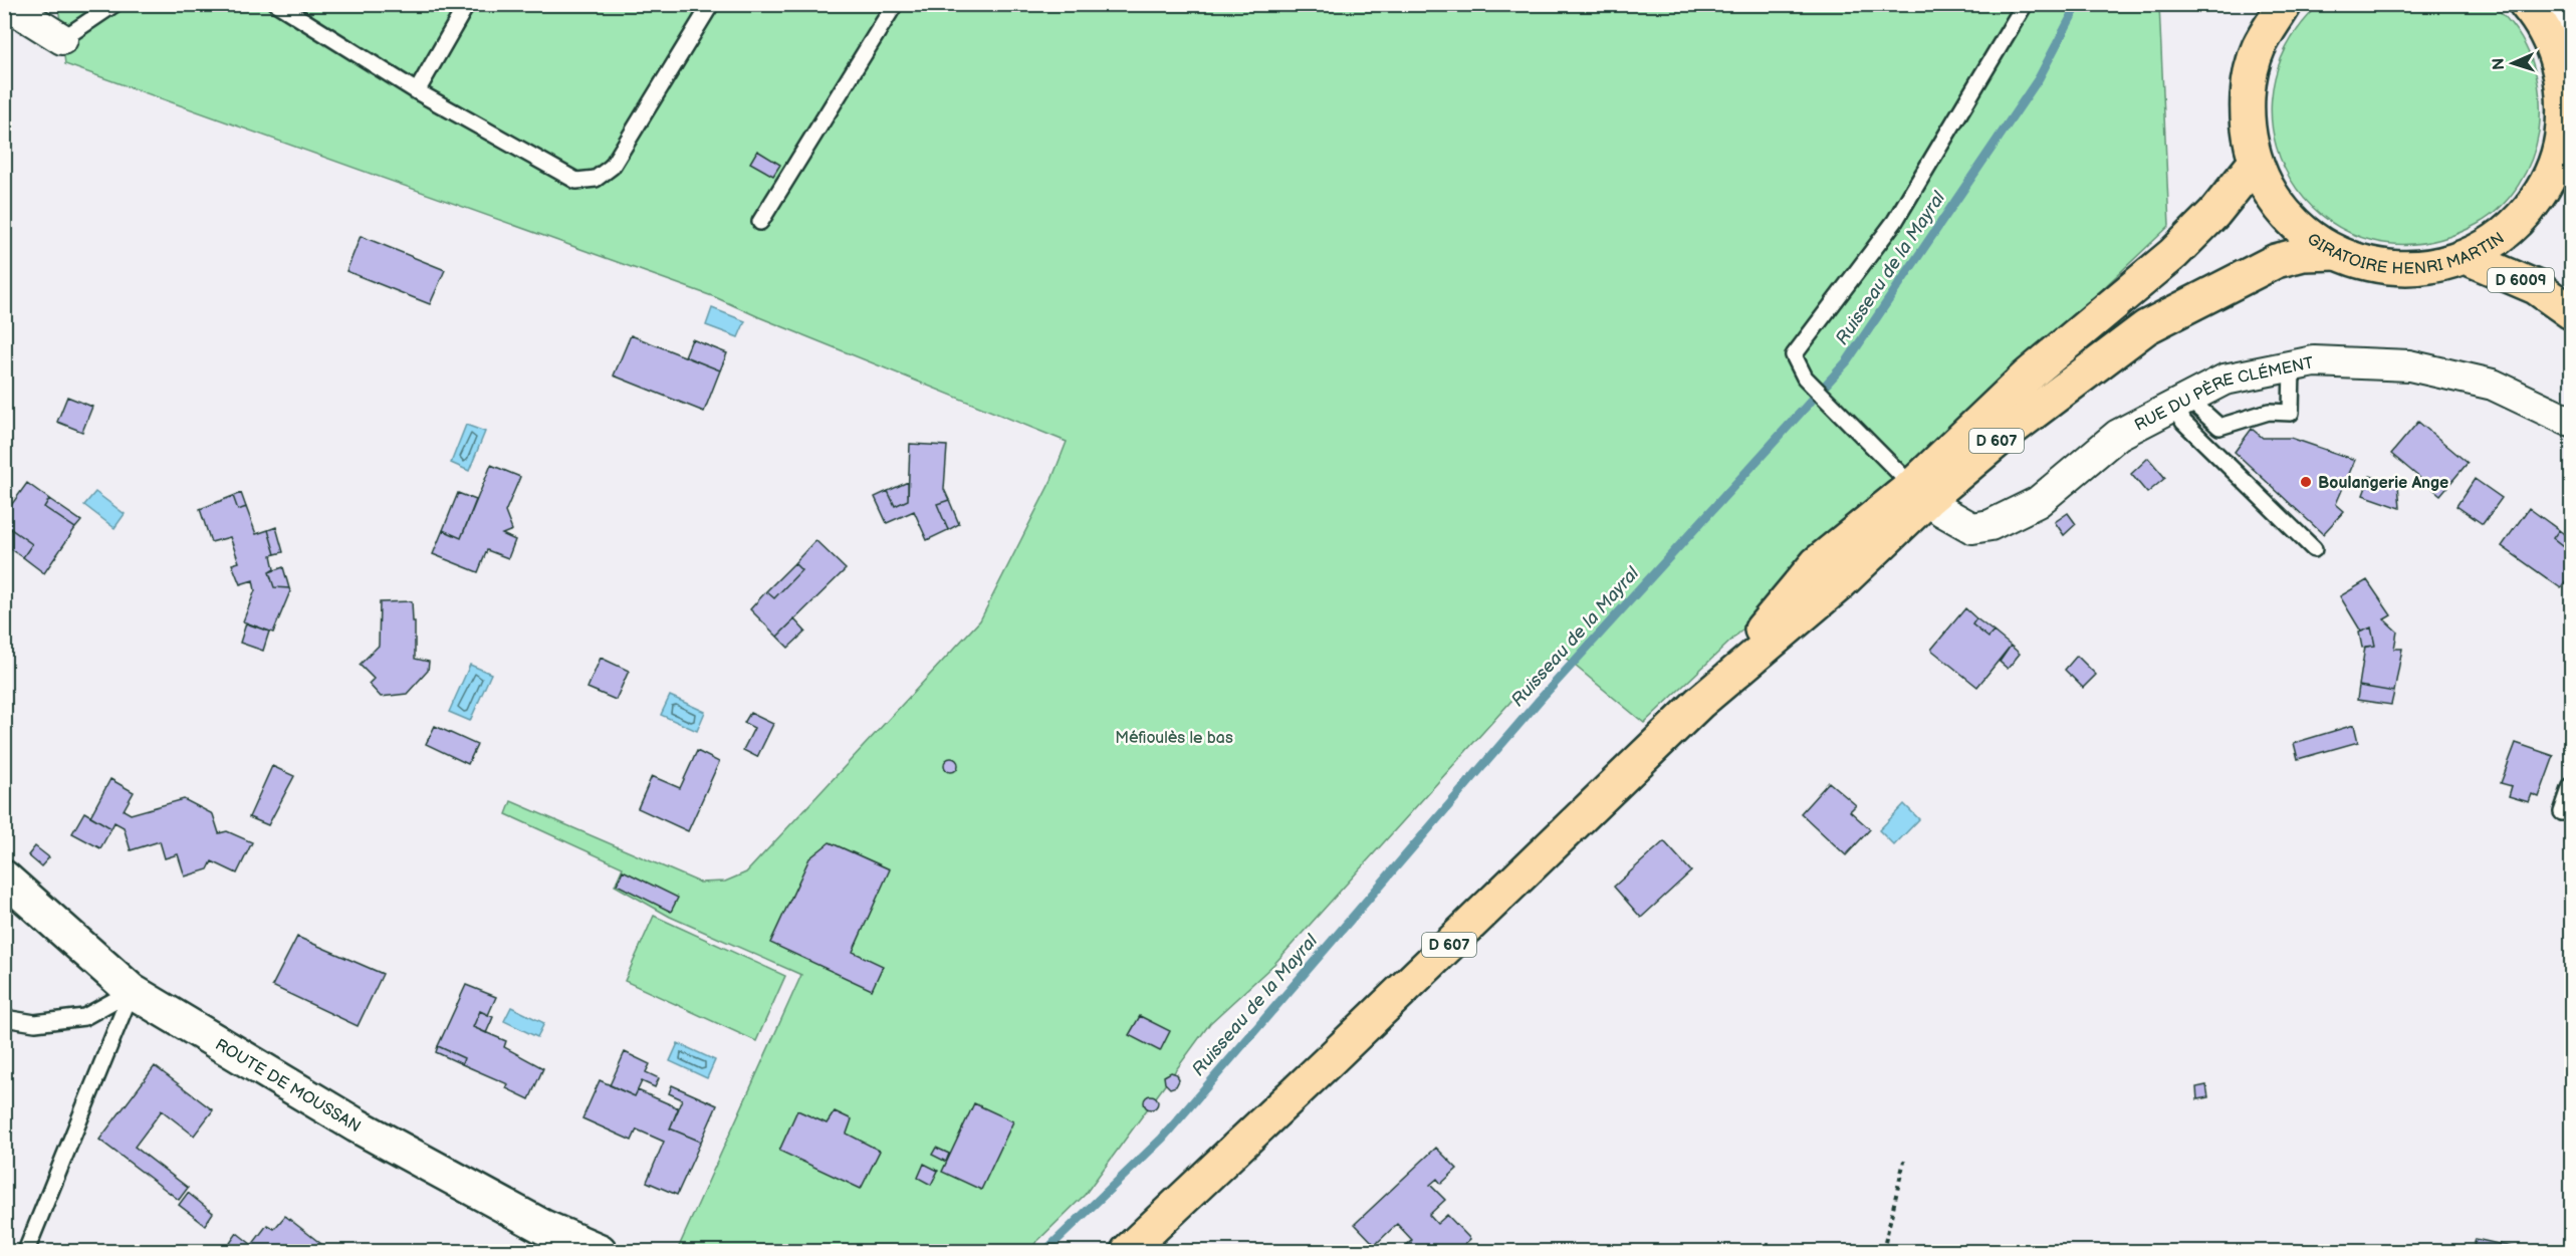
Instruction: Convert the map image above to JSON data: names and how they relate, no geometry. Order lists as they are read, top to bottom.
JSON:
{
  "streets": {
    "main road": ["GIRATOIRE HENRI MARTIN", "D 6009", "D 607"],
    "street": ["RUE DU PÈRE CLÉMENT", "ROUTE DE MOUSSAN"]
  },
  "crossings": [
    ["GIRATOIRE HENRI MARTIN", "D 6009"],
    ["GIRATOIRE HENRI MARTIN", "D 607"],
    ["RUE DU PÈRE CLÉMENT", "D 607"]
  ],
  "water": ["Ruisseau de la Mayral"],
  "parks": ["Méfioulès le bas"],
  "places": ["Boulangerie Ange"],
  "north": "left"
}
